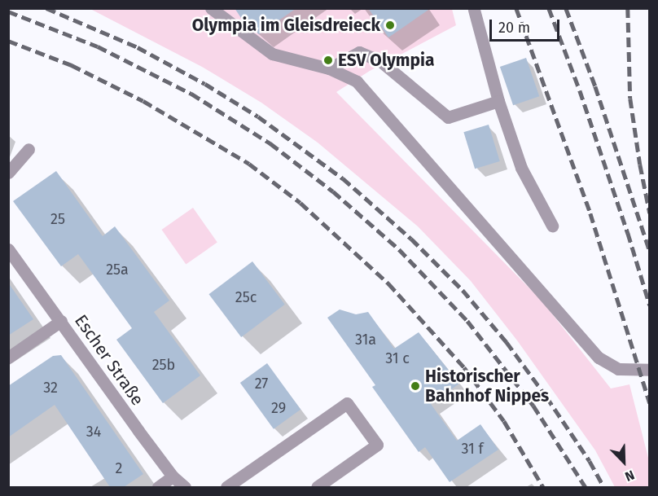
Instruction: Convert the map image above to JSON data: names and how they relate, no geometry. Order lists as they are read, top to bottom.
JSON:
{
  "streets": {
    "street": ["Escher Straße"]
  },
  "places": ["Olympia im Gleisdreieck", "ESV Olympia", "Historischer Bahnhof Nippes"],
  "house_numbers": [
    "25",
    "25a",
    "25c",
    "31a",
    "31 c",
    "25b",
    "27",
    "32",
    "29",
    "34",
    "31 f",
    "2"
  ],
  "scale_bar": "20 m",
  "north": "bottom right"
}
